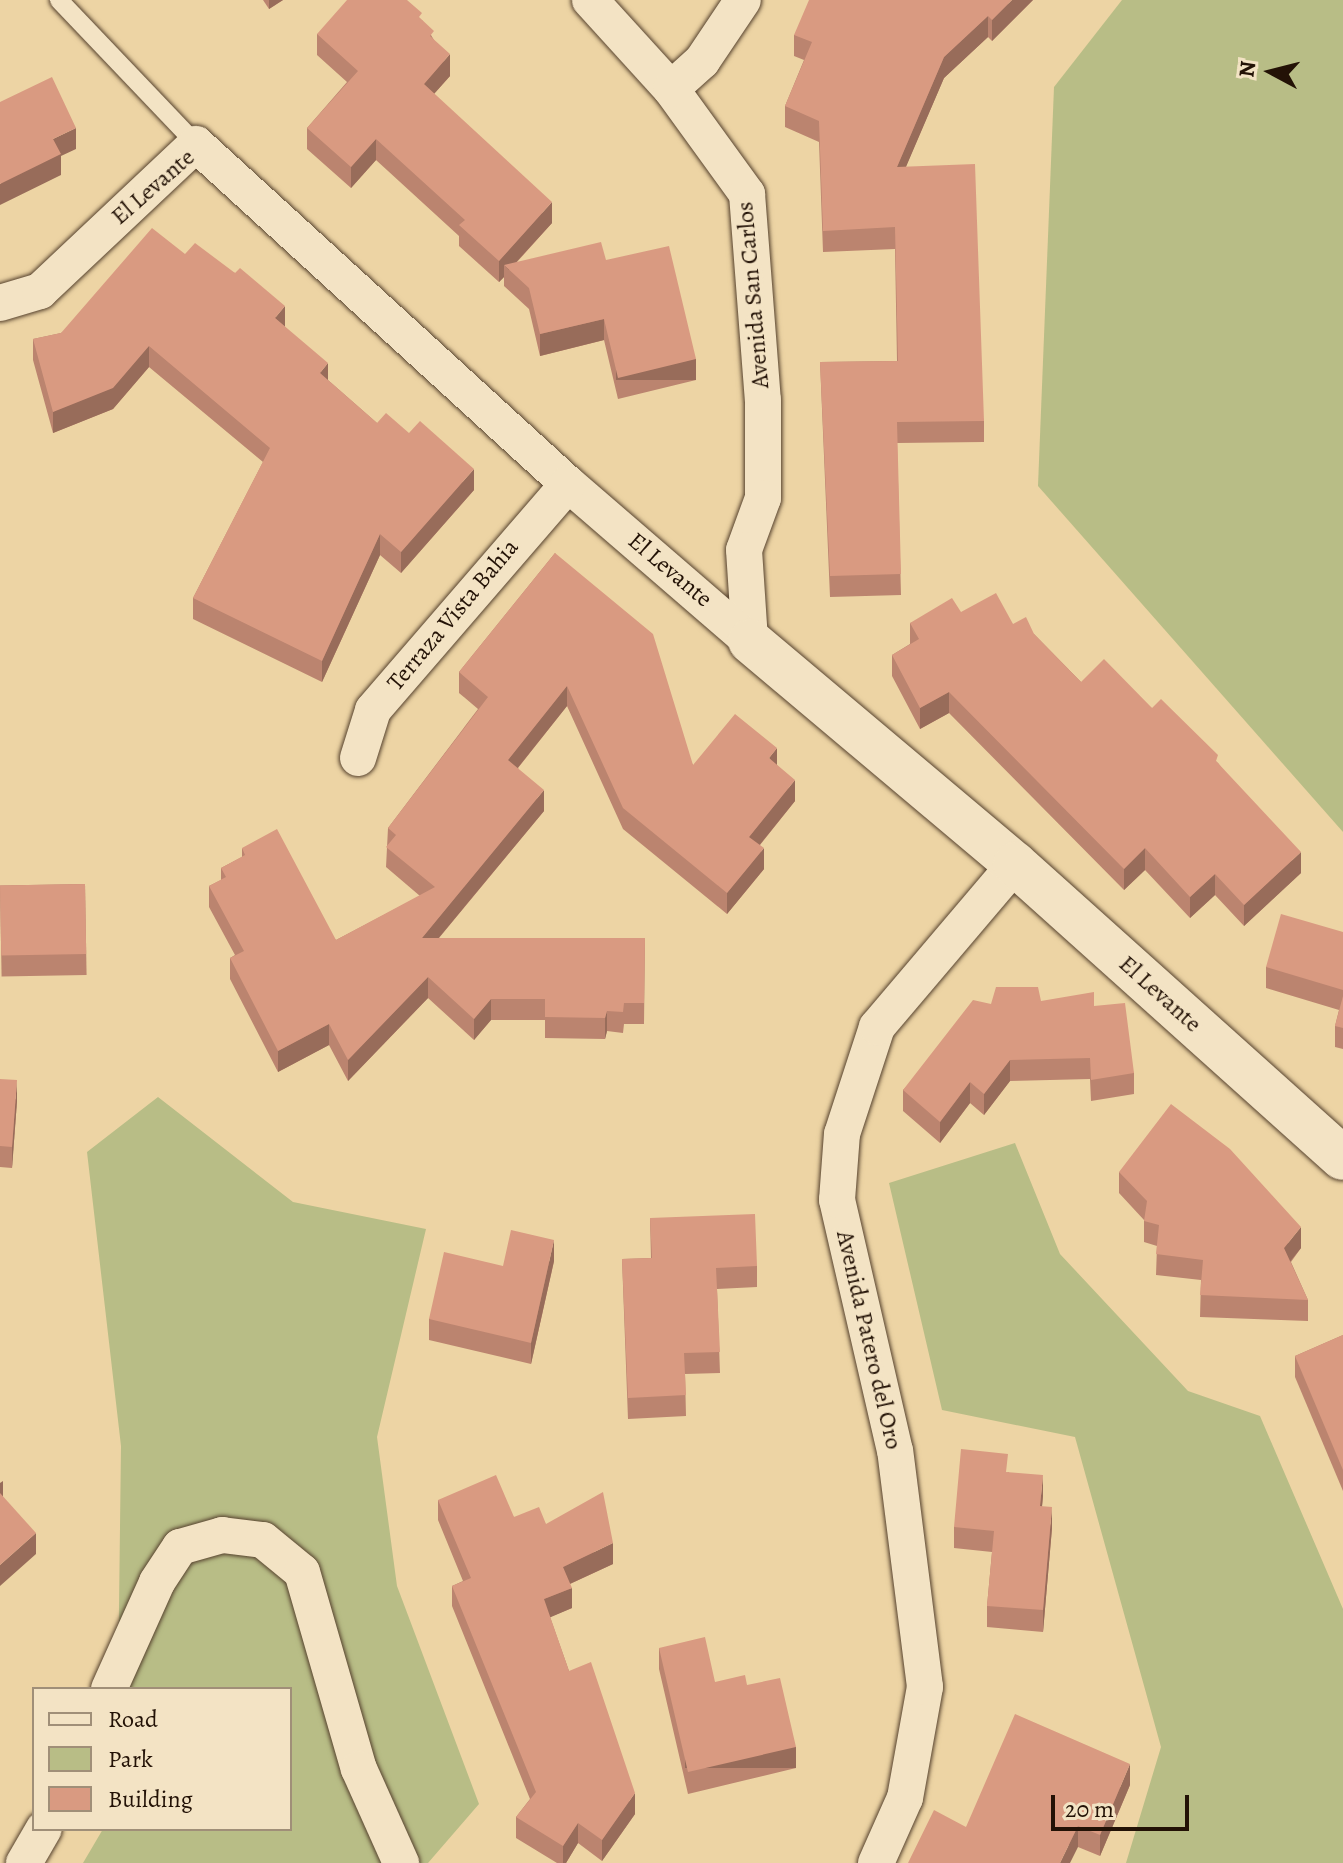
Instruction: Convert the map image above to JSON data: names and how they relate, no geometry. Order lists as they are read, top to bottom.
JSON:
{
  "streets": {
    "street": [
      "El Levante",
      "Avenida San Carlos",
      "Terraza Vista Bahia",
      "Avenida Patero del Oro"
    ]
  },
  "crossings": [
    ["El Levante", "Avenida San Carlos"],
    ["El Levante", "Terraza Vista Bahia"],
    ["El Levante", "Avenida Patero del Oro"]
  ],
  "legend": ["Road", "Park", "Building"],
  "scale_bar": "20 m",
  "north": "left"
}
